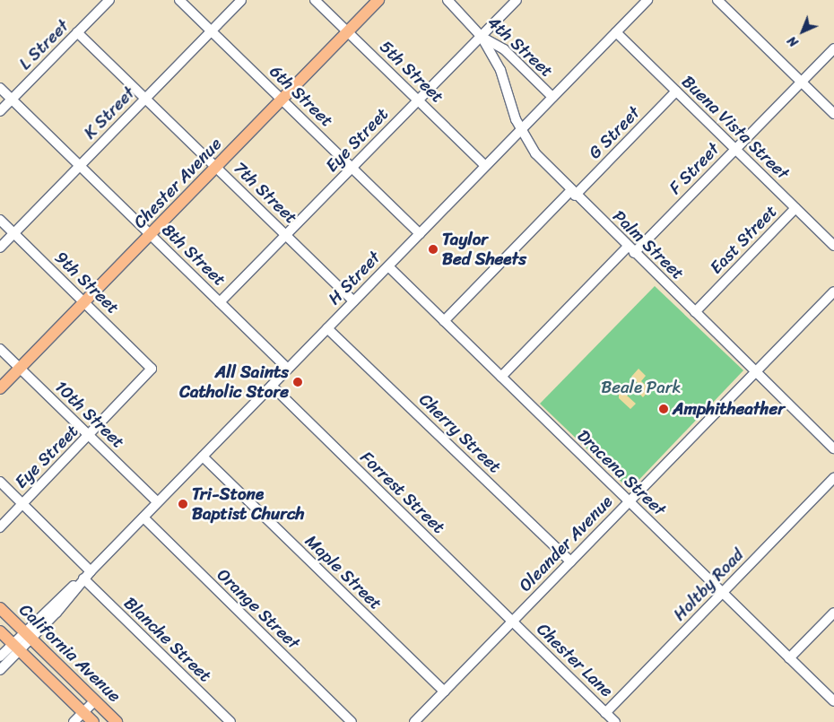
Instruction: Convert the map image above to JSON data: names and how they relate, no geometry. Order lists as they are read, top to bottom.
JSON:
{
  "streets": {
    "main road": ["Chester Avenue", "California Avenue"],
    "street": [
      "L Street",
      "4th Street",
      "5th Street",
      "6th Street",
      "K Street",
      "Buena Vista Street",
      "G Street",
      "Eye Street",
      "F Street",
      "7th Street",
      "East Street",
      "Palm Street",
      "8th Street",
      "H Street",
      "9th Street",
      "10th Street",
      "Cherry Street",
      "Dracena Street",
      "Forrest Street",
      "Oleander Avenue",
      "Maple Street",
      "Holtby Road",
      "Orange Street",
      "Blanche Street",
      "Chester Lane"
    ]
  },
  "crossings": [
    ["L Street", "7th Street"],
    ["L Street", "8th Street"],
    ["4th Street", "Eye Street"],
    ["4th Street", "Palm Street"],
    ["4th Street", "H Street"],
    ["5th Street", "Eye Street"],
    ["5th Street", "Chester Avenue"],
    ["5th Street", "H Street"],
    ["6th Street", "K Street"],
    ["6th Street", "Eye Street"],
    ["6th Street", "Chester Avenue"],
    ["6th Street", "H Street"],
    ["K Street", "7th Street"],
    ["K Street", "8th Street"],
    ["K Street", "9th Street"],
    ["Buena Vista Street", "G Street"],
    ["Buena Vista Street", "F Street"],
    ["Buena Vista Street", "East Street"],
    ["Buena Vista Street", "H Street"],
    ["G Street", "Palm Street"],
    ["G Street", "Dracena Street"],
    ["Eye Street", "7th Street"],
    ["Eye Street", "Palm Street"],
    ["Eye Street", "8th Street"],
    ["Eye Street", "9th Street"],
    ["Eye Street", "10th Street"],
    ["F Street", "Palm Street"],
    ["F Street", "Dracena Street"],
    ["Chester Avenue", "7th Street"],
    ["Chester Avenue", "8th Street"],
    ["Chester Avenue", "9th Street"],
    ["Chester Avenue", "10th Street"],
    ["7th Street", "H Street"],
    ["East Street", "Palm Street"],
    ["Palm Street", "H Street"],
    ["Palm Street", "Oleander Avenue"],
    ["8th Street", "H Street"],
    ["H Street", "10th Street"],
    ["H Street", "Cherry Street"],
    ["H Street", "Dracena Street"],
    ["H Street", "Forrest Street"],
    ["H Street", "Maple Street"],
    ["H Street", "Orange Street"],
    ["H Street", "Blanche Street"],
    ["H Street", "California Avenue"],
    ["Cherry Street", "Oleander Avenue"],
    ["Dracena Street", "Oleander Avenue"],
    ["Dracena Street", "Holtby Road"],
    ["Forrest Street", "Oleander Avenue"],
    ["Forrest Street", "Chester Lane"],
    ["Oleander Avenue", "Maple Street"],
    ["Oleander Avenue", "Chester Lane"],
    ["Holtby Road", "Chester Lane"]
  ],
  "parks": ["Beale Park"],
  "places": [
    "Taylor Bed Sheets",
    "All Saints Catholic Store",
    "Amphitheather",
    "Tri-Stone Baptist Church"
  ],
  "north": "bottom left"
}
